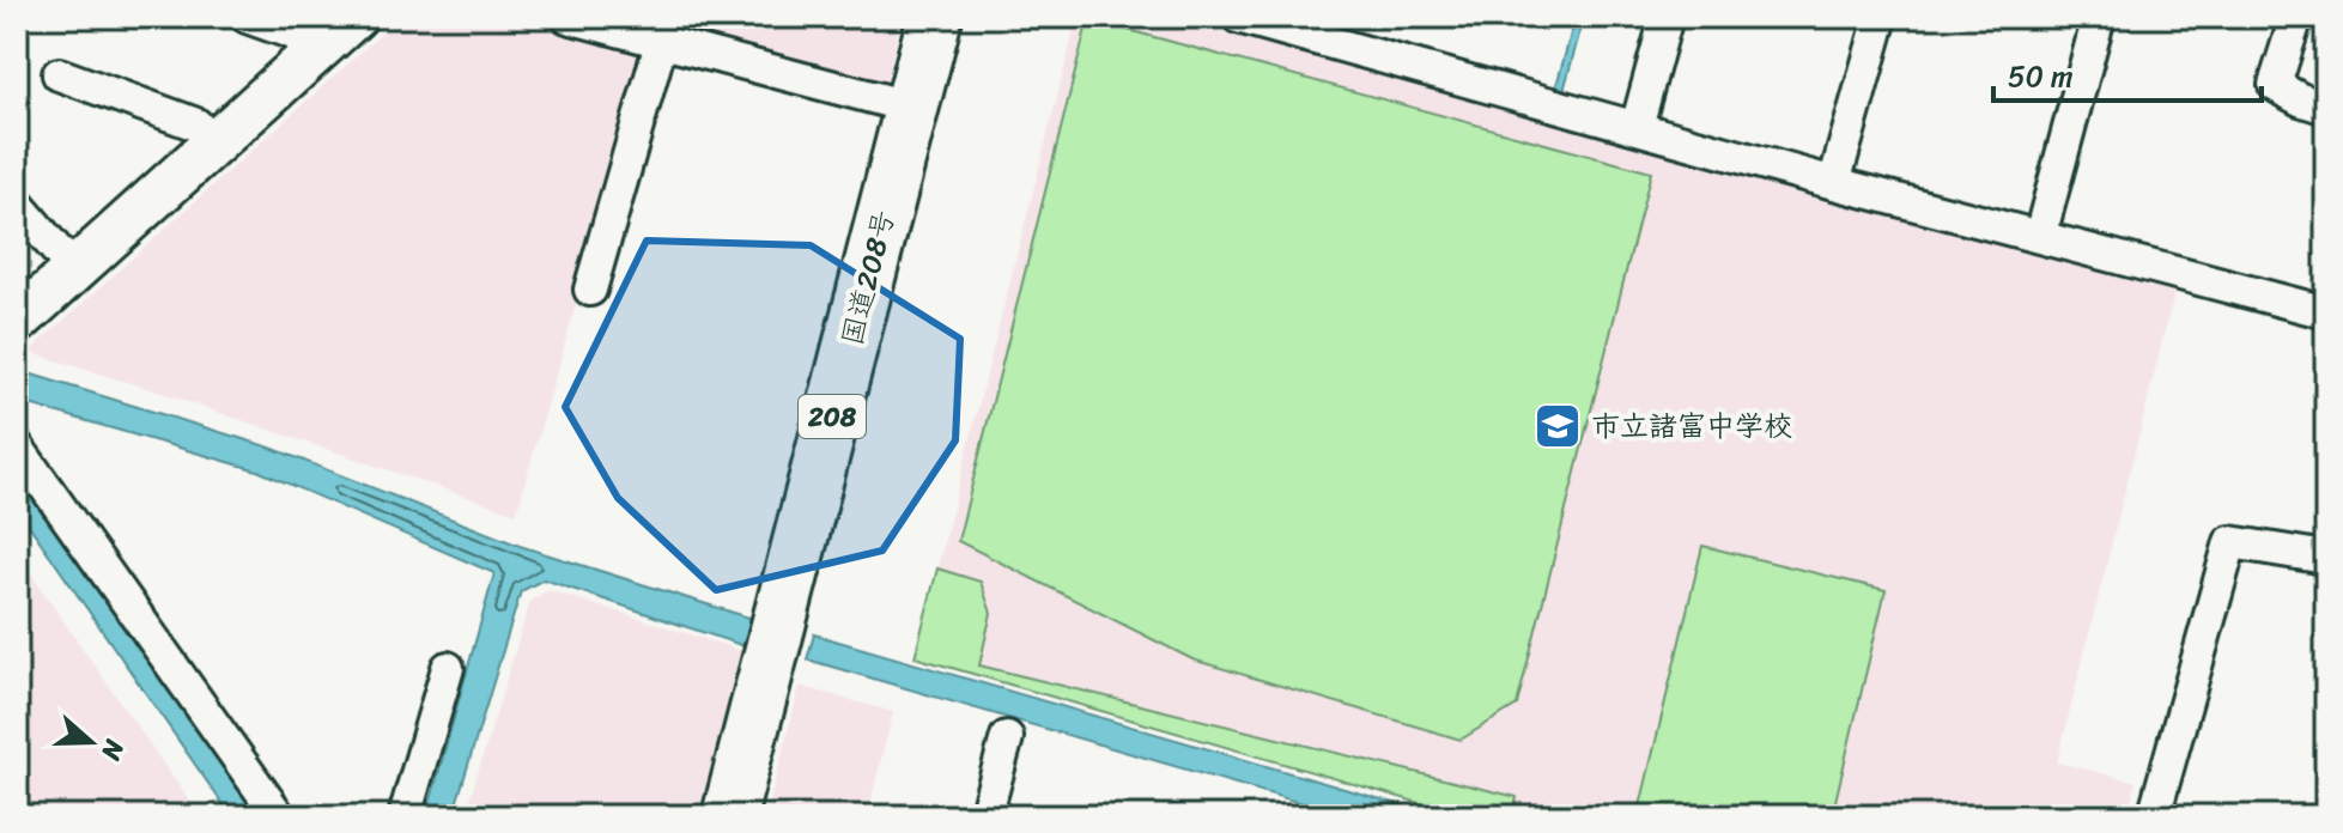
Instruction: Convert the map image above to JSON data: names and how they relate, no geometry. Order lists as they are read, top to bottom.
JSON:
{
  "streets": {
    "highway": ["国道208号", "208"]
  },
  "places": {
    "school or university": ["市立諸富中学校"]
  },
  "scale_bar": "50 m",
  "north": "right"
}
